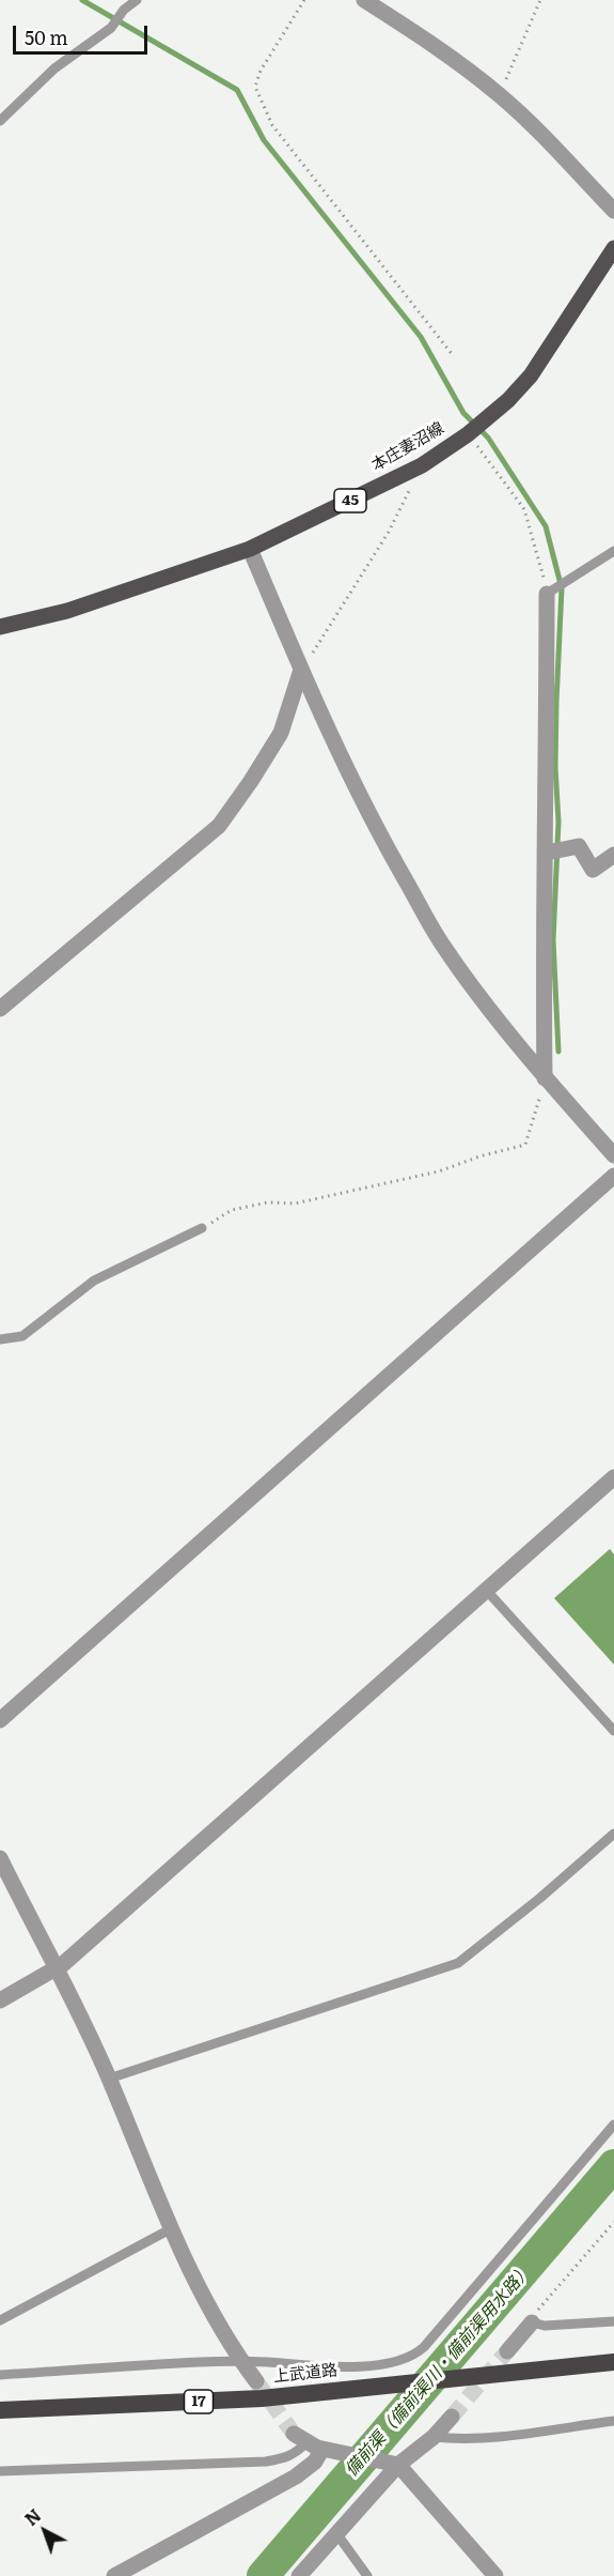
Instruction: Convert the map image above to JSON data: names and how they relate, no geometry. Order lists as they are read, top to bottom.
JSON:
{
  "streets": {
    "highway": ["上武道路", "17"],
    "main road": ["本庄妻沼線", "45"]
  },
  "water": ["備前渠（備前渠川・備前渠用水路）"],
  "scale_bar": "50 m",
  "north": "top left"
}
